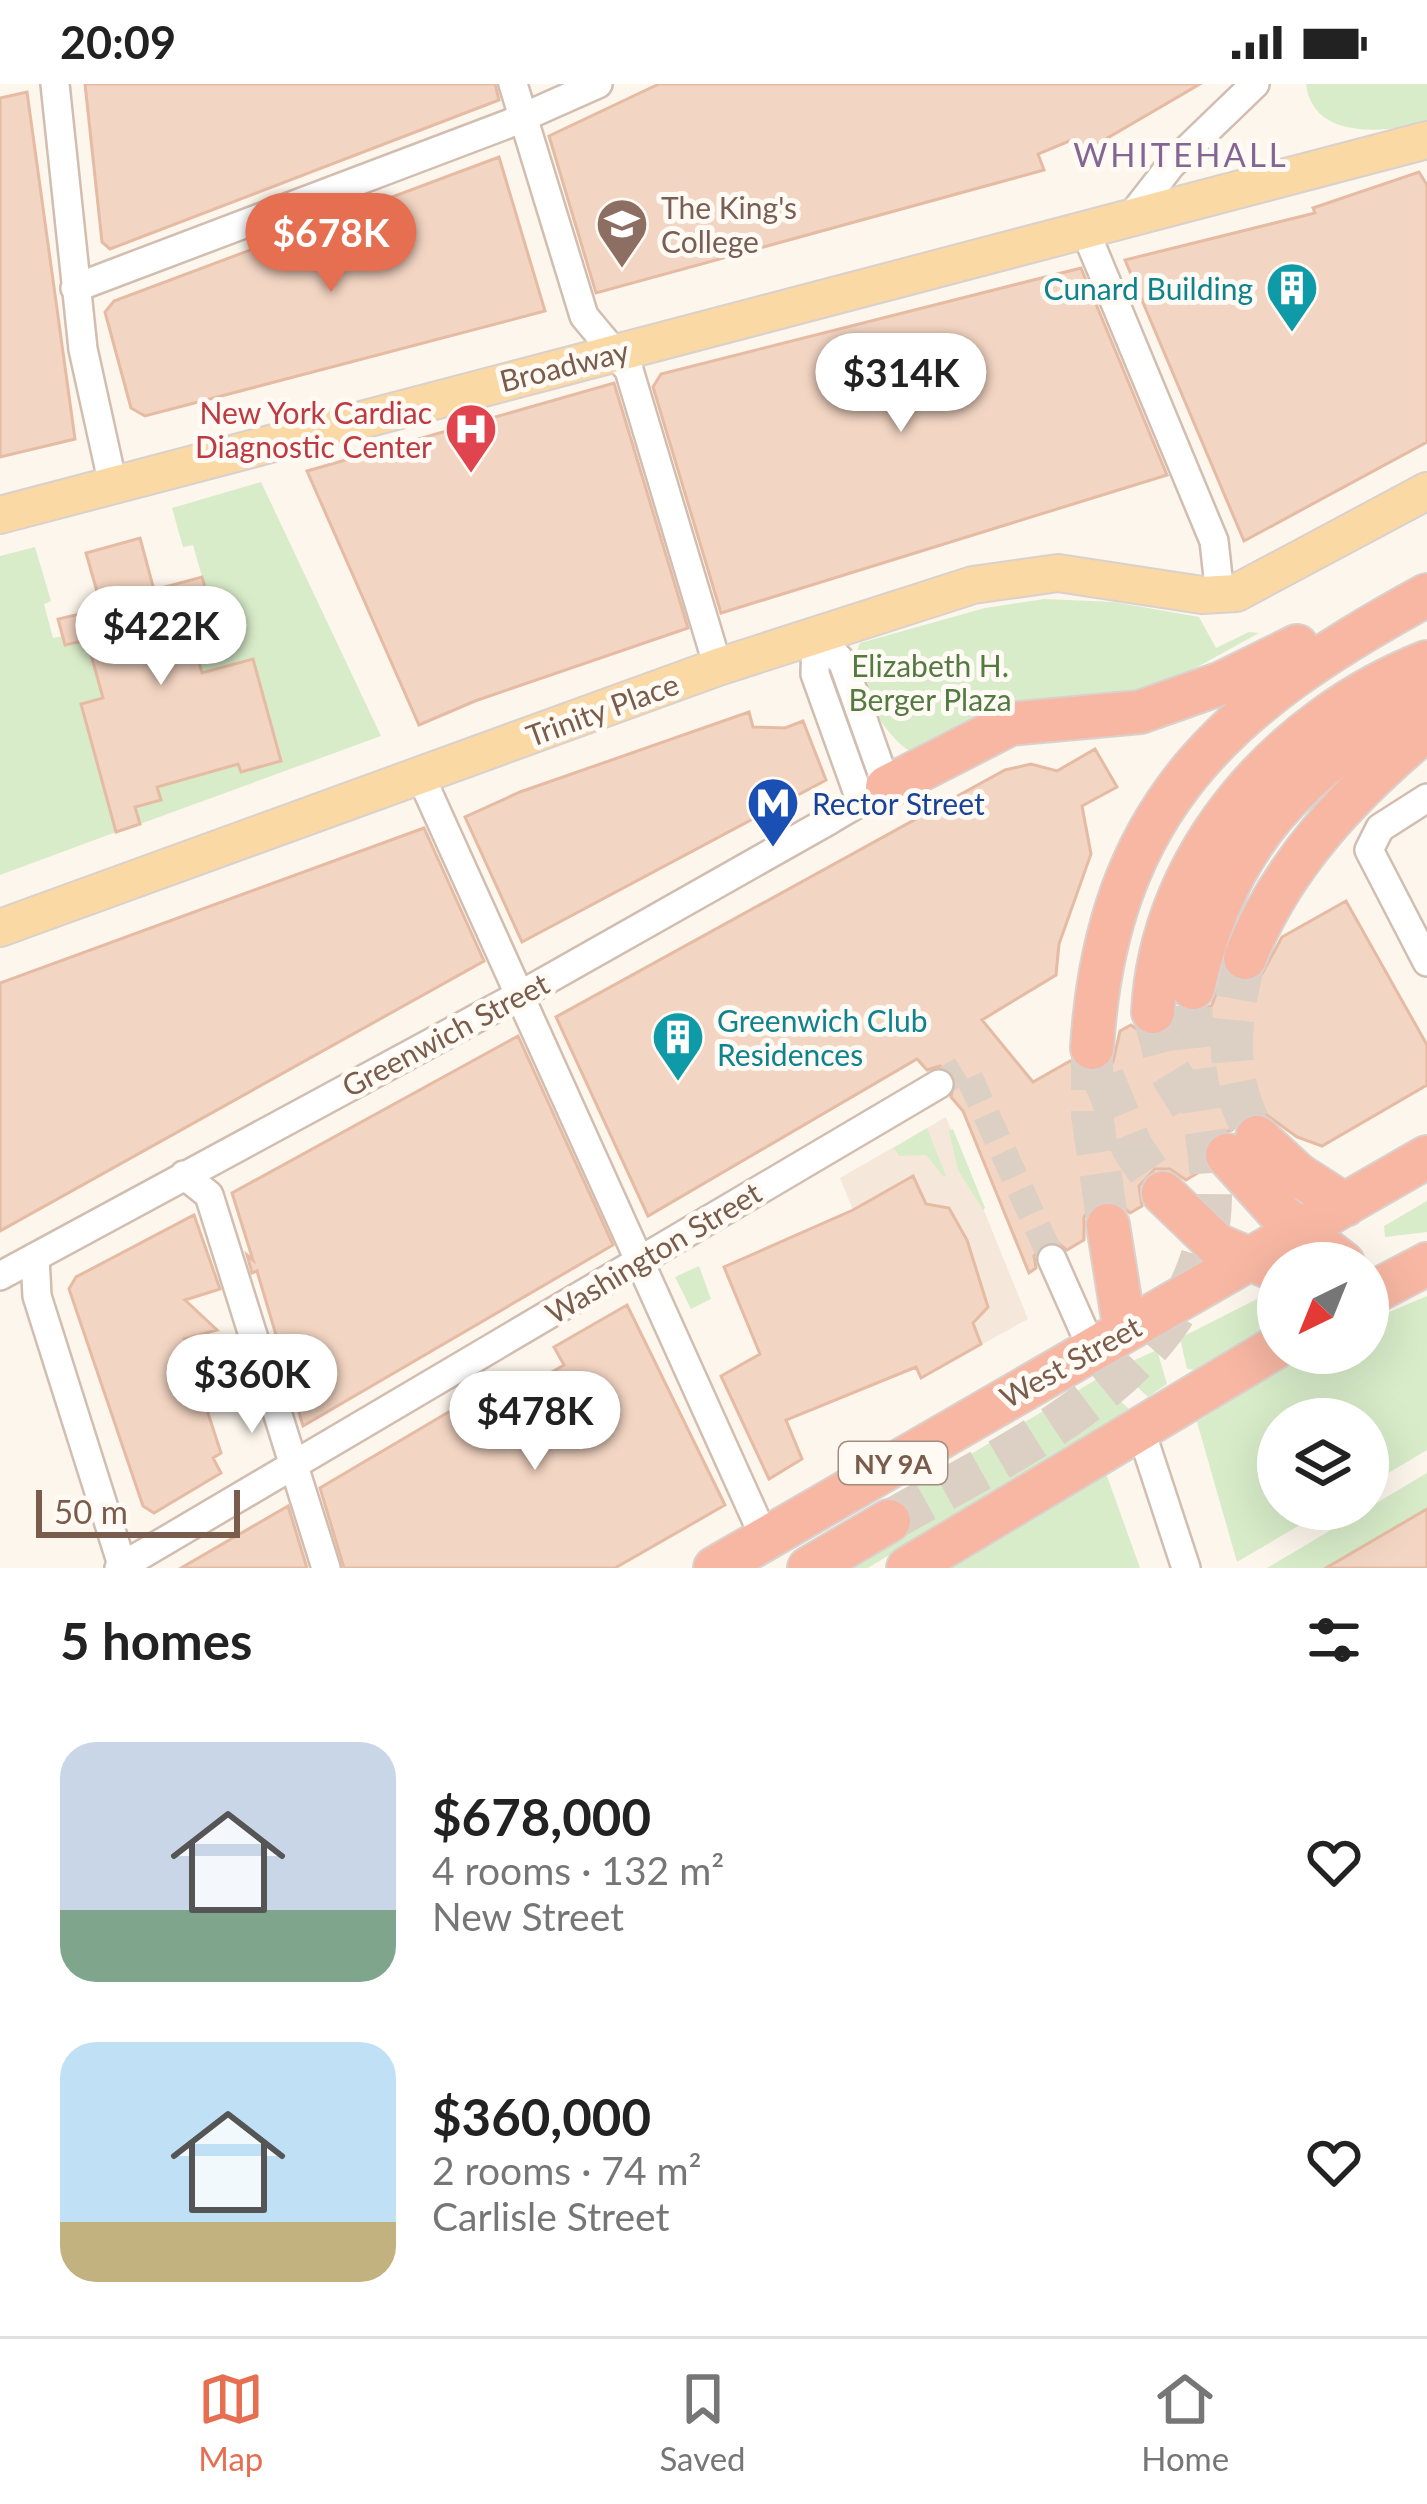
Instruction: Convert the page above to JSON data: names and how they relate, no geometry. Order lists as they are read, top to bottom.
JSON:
{
  "streets": {
    "highway": ["West Street", "NY 9A"],
    "main road": ["Broadway", "Trinity Place"],
    "street": ["Greenwich Street", "Washington Street"]
  },
  "districts": ["WHITEHALL"],
  "parks": ["Elizabeth H. Berger Plaza"],
  "places": {
    "school or university": ["The King's College"],
    "building": ["Cunard Building", "Greenwich Club Residences"],
    "hospital": ["New York Cardiac Diagnostic Center"],
    "metro station": ["Rector Street"]
  },
  "scale_bar": "50 m",
  "north": "bottom left",
  "page": {
    "status": "20:09",
    "price": [
      "$678K",
      "$314K",
      "$422K",
      "$360K",
      "$478K"
    ],
    "scale": "50 m",
    "heading": "5 homes",
    "list": [
      {
        "name": "$678,000",
        "note": "4 rooms · 132 m² · New Street"
      },
      {
        "name": "$360,000",
        "note": "2 rooms · 74 m² · Carlisle Street"
      }
    ],
    "tabs": ["Map", "Saved", "Home"]
  }
}
